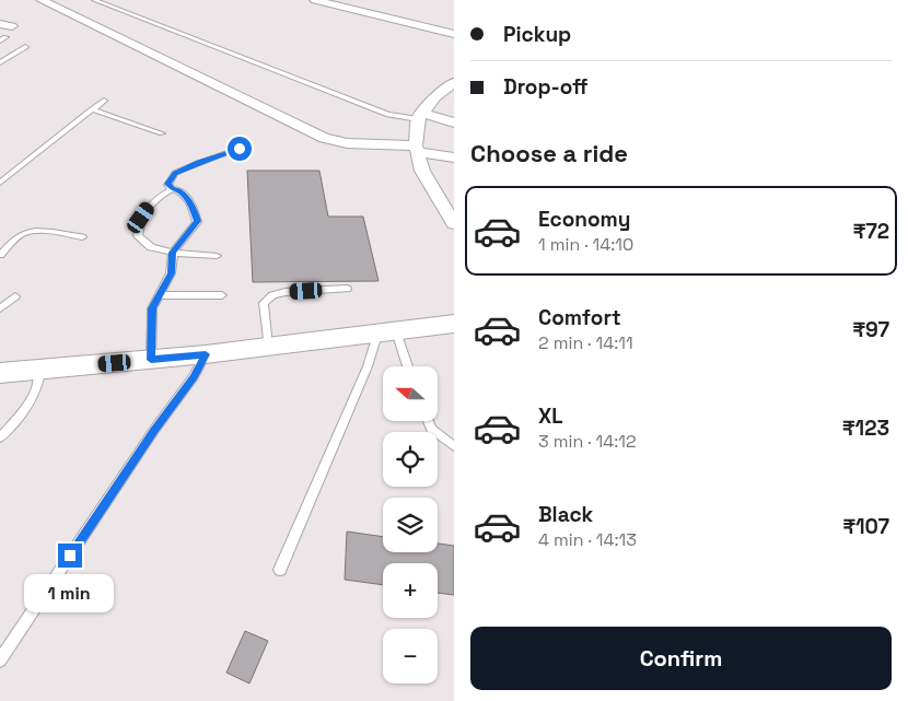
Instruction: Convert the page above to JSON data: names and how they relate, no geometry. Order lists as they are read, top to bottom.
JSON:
{
  "north": "left",
  "page": {
    "banner": ["Pickup", "Drop-off"],
    "heading": "Choose a ride",
    "list": [
      {
        "name": "Economy",
        "note": "1 min · 14:10",
        "value": "₹72"
      },
      {
        "name": "Comfort",
        "note": "2 min · 14:11",
        "value": "₹97"
      },
      {
        "name": "XL",
        "note": "3 min · 14:12",
        "value": "₹123"
      },
      {
        "name": "Black",
        "note": "4 min · 14:13",
        "value": "₹107"
      }
    ],
    "map_buttons": ["+", "−"],
    "bubble": "1 min",
    "buttons": "Confirm"
  }
}
